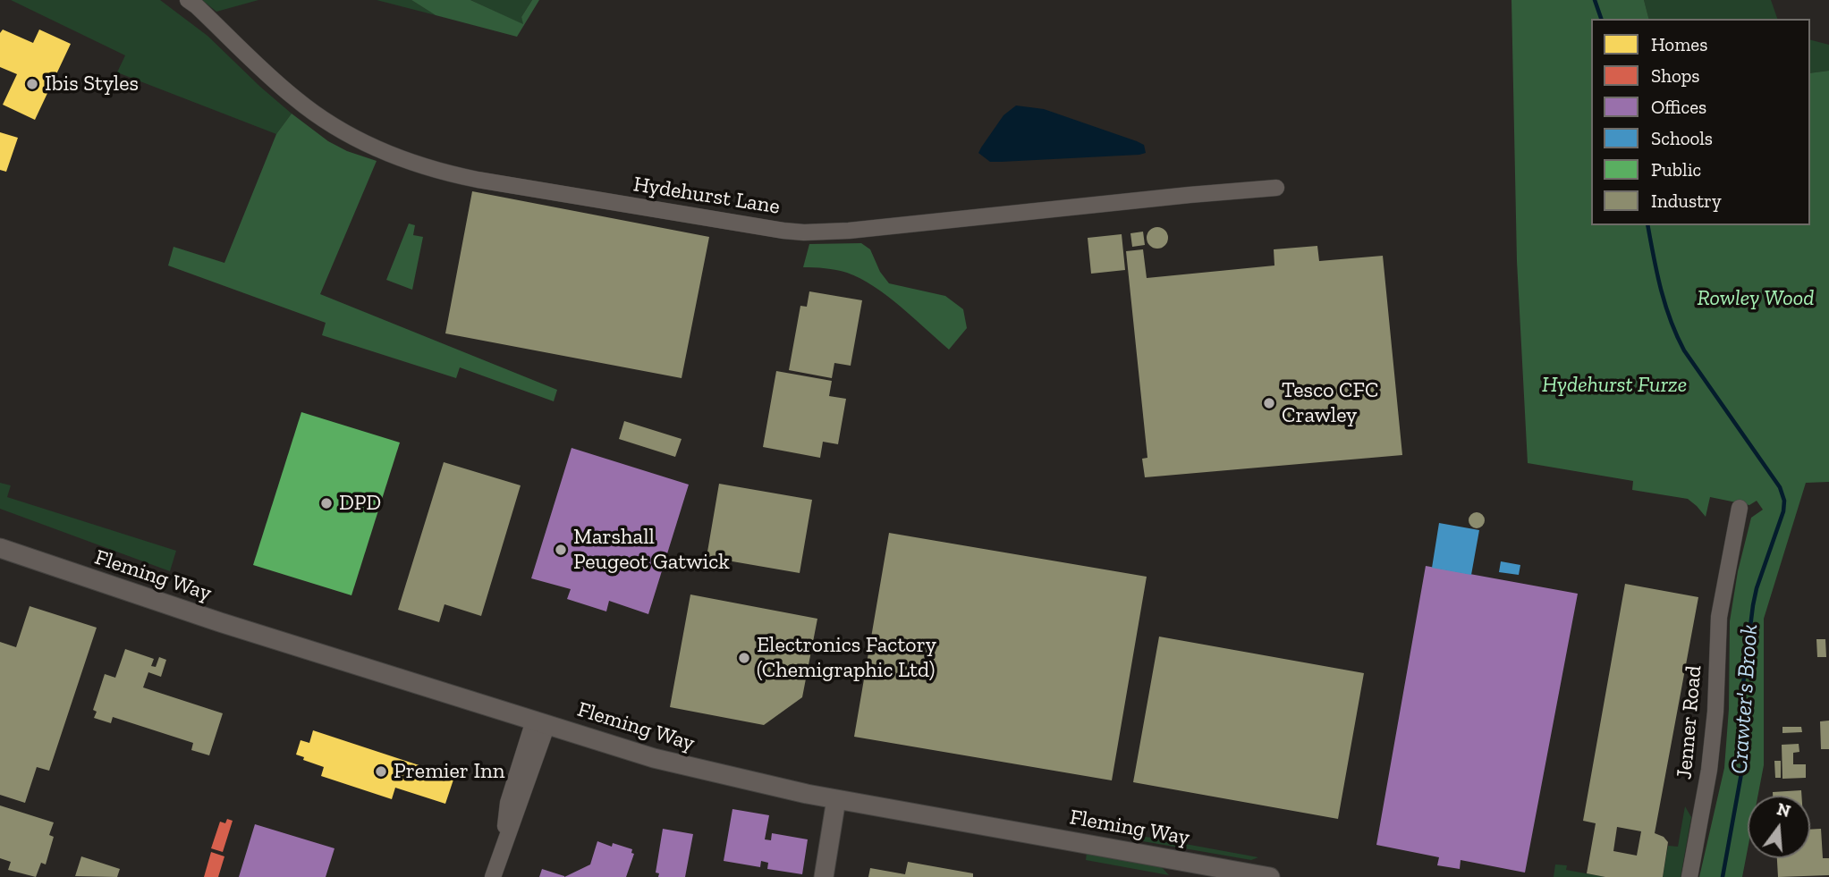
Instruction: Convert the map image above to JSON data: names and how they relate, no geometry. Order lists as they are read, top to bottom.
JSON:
{
  "streets": {
    "street": ["Hydehurst Lane", "Fleming Way", "Jenner Road"]
  },
  "water": ["Crawter's Brook"],
  "parks": ["Rowley Wood", "Hydehurst Furze"],
  "places": [
    "Ibis Styles",
    "Tesco CFC Crawley",
    "DPD",
    "Marshall Peugeot Gatwick",
    "Electronics Factory (Chemigraphic Ltd)",
    "Premier Inn"
  ],
  "legend": [
    "Homes",
    "Shops",
    "Offices",
    "Schools",
    "Public",
    "Industry"
  ],
  "north": "top"
}
